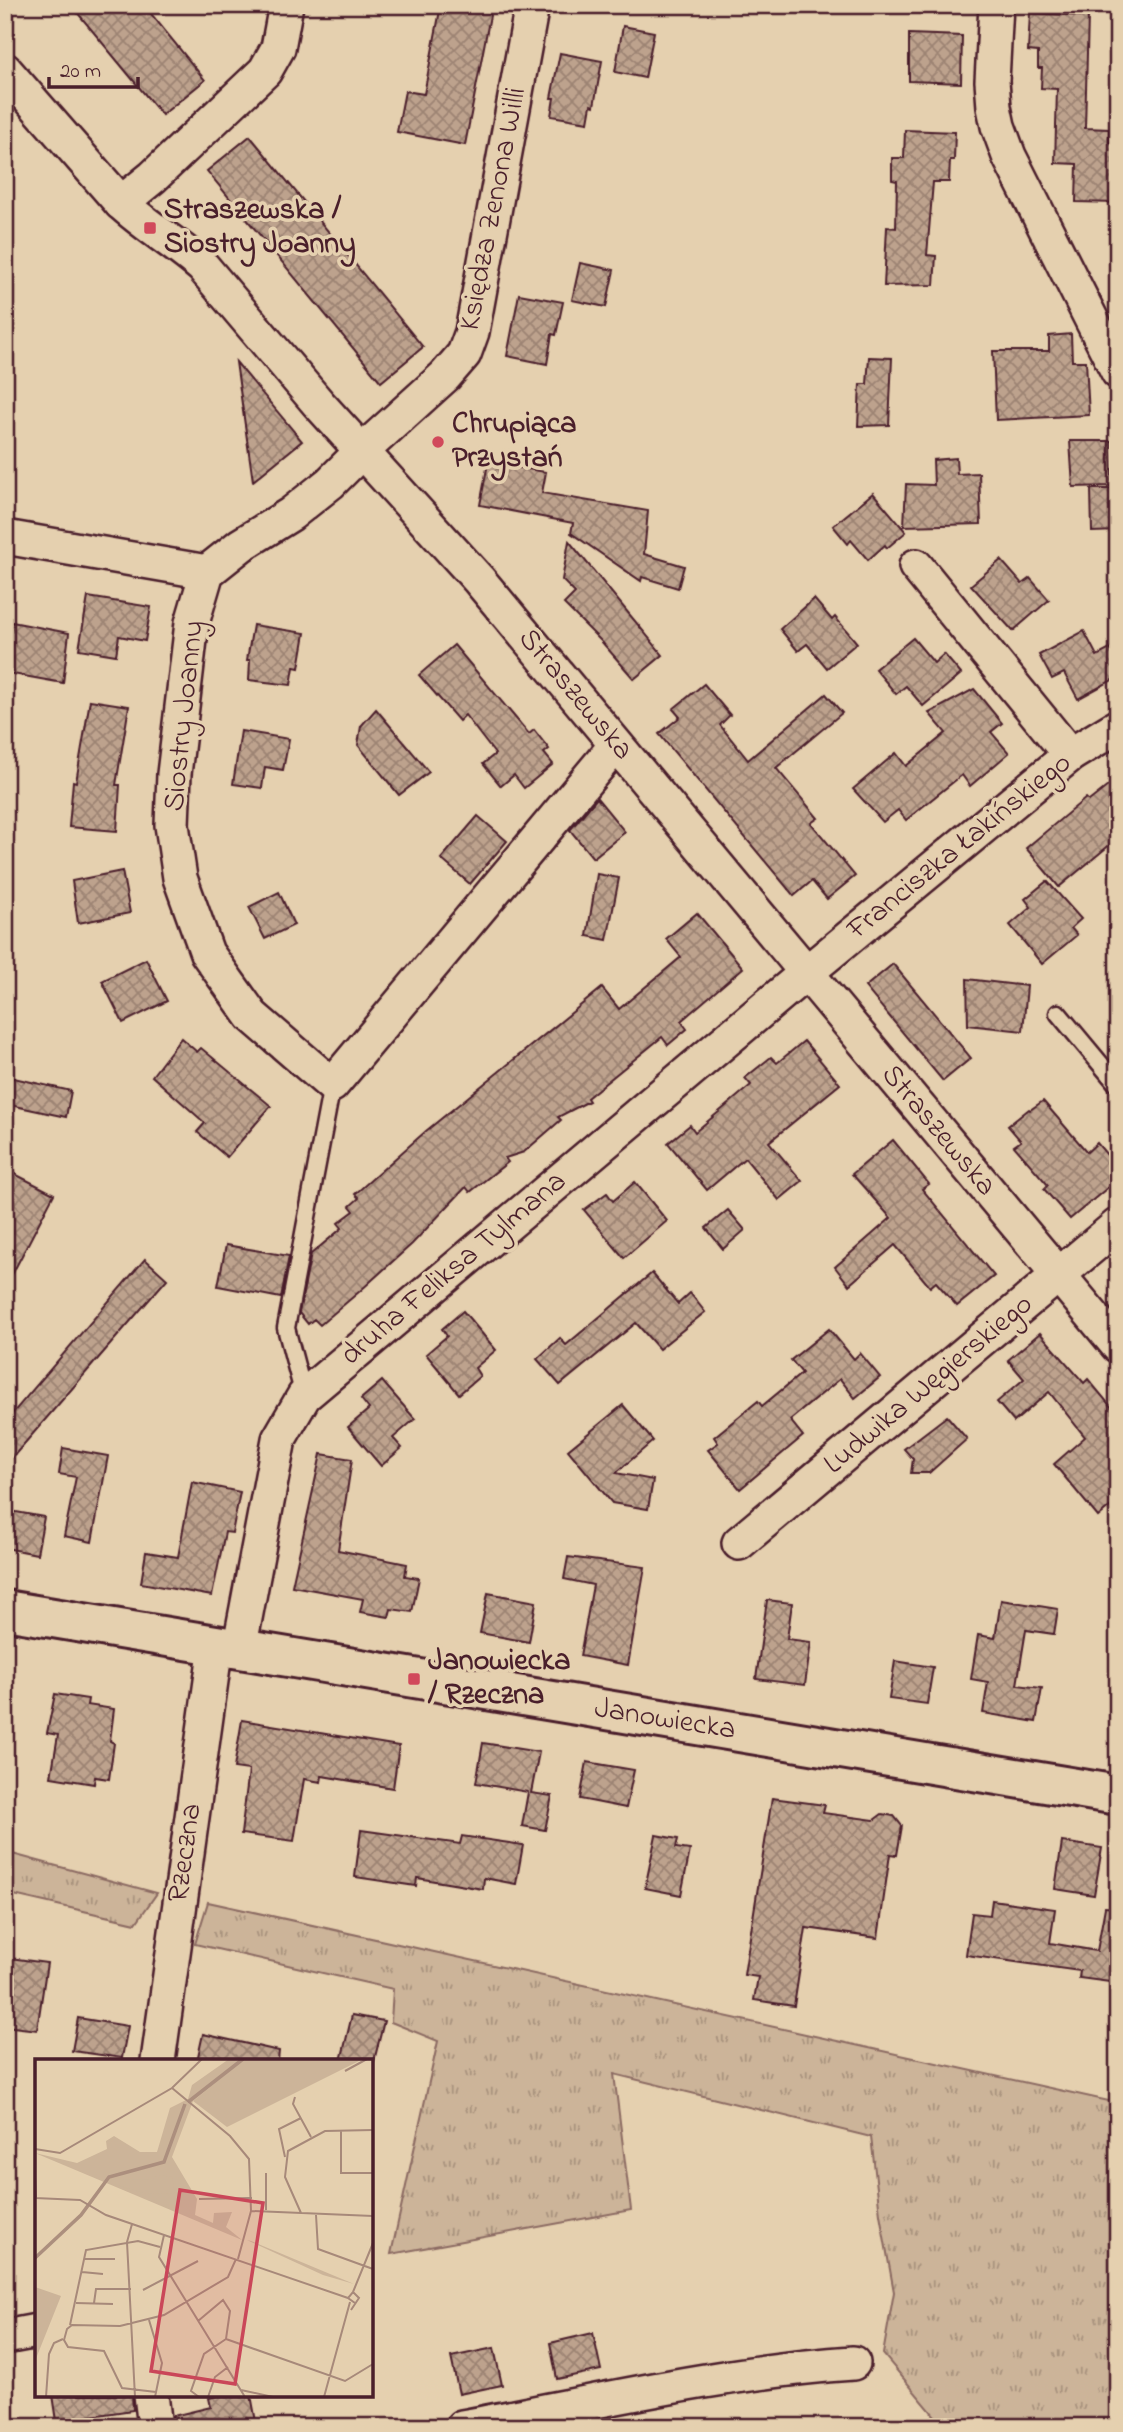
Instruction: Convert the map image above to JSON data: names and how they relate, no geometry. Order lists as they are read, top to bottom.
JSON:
{
  "streets": {
    "street": [
      "Księdza Zenona Willi",
      "Straszewska",
      "Siostry Joanny",
      "Franciszka Łakińskiego",
      "druha Feliksa Tylmana",
      "Ludwika Węgierskiego",
      "Janowiecka",
      "Rzeczna"
    ]
  },
  "crossings": [
    ["Księdza Zenona Willi", "Straszewska"],
    ["Straszewska", "Franciszka Łakińskiego"],
    ["Straszewska", "druha Feliksa Tylmana"],
    ["Straszewska", "Ludwika Węgierskiego"],
    ["Franciszka Łakińskiego", "druha Feliksa Tylmana"],
    ["druha Feliksa Tylmana", "Janowiecka"],
    ["druha Feliksa Tylmana", "Rzeczna"],
    ["Janowiecka", "Rzeczna"]
  ],
  "places": {
    "transit": ["Straszewska / Siostry Joanny", "Janowiecka / Rzeczna"],
    "other": ["Chrupiąca Przystań"]
  },
  "scale_bar": "20 m"
}
